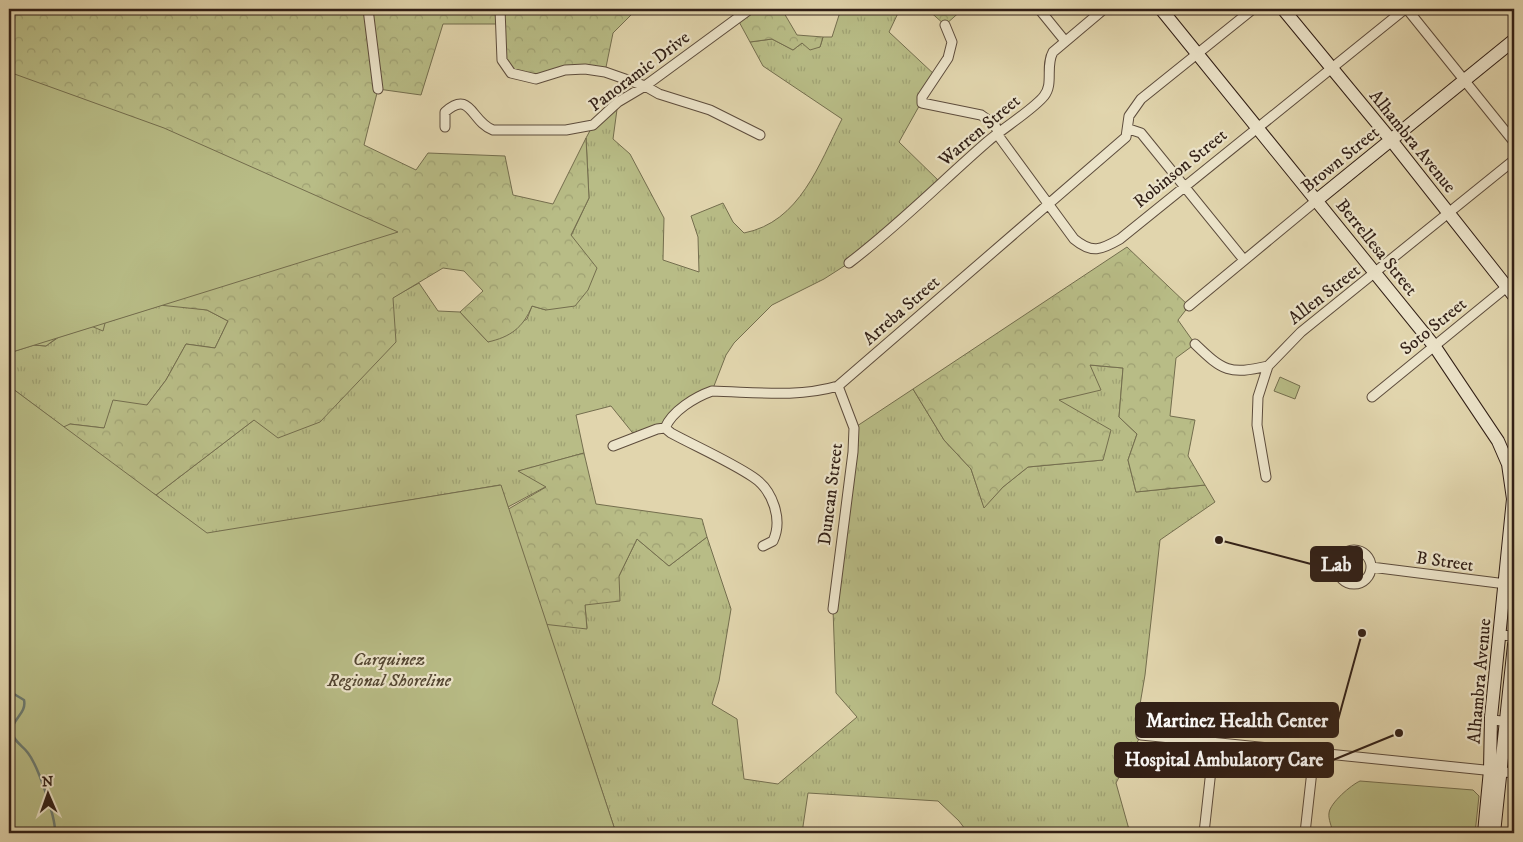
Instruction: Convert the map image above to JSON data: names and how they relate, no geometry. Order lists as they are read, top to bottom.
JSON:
{
  "streets": {
    "main road": ["Alhambra Avenue", "Brown Street", "Berrellesa Street"],
    "street": [
      "Panoramic Drive",
      "Warren Street",
      "Robinson Street",
      "Allen Street",
      "Arreba Street",
      "Soto Street",
      "Duncan Street",
      "B Street"
    ]
  },
  "crossings": [
    ["Warren Street", "Robinson Street"],
    ["Alhambra Avenue", "Brown Street"],
    ["Alhambra Avenue", "Robinson Street"],
    ["Alhambra Avenue", "Berrellesa Street"],
    ["Alhambra Avenue", "Allen Street"],
    ["Alhambra Avenue", "Soto Street"],
    ["Alhambra Avenue", "B Street"],
    ["Brown Street", "Berrellesa Street"],
    ["Robinson Street", "Berrellesa Street"],
    ["Robinson Street", "Arreba Street"],
    ["Berrellesa Street", "Allen Street"],
    ["Berrellesa Street", "Arreba Street"],
    ["Berrellesa Street", "Soto Street"],
    ["Arreba Street", "Duncan Street"]
  ],
  "parks": ["Carquinez Regional Shoreline"],
  "places": ["Lab", "Martinez Health Center", "Hospital Ambulatory Care"],
  "north": "top"
}
